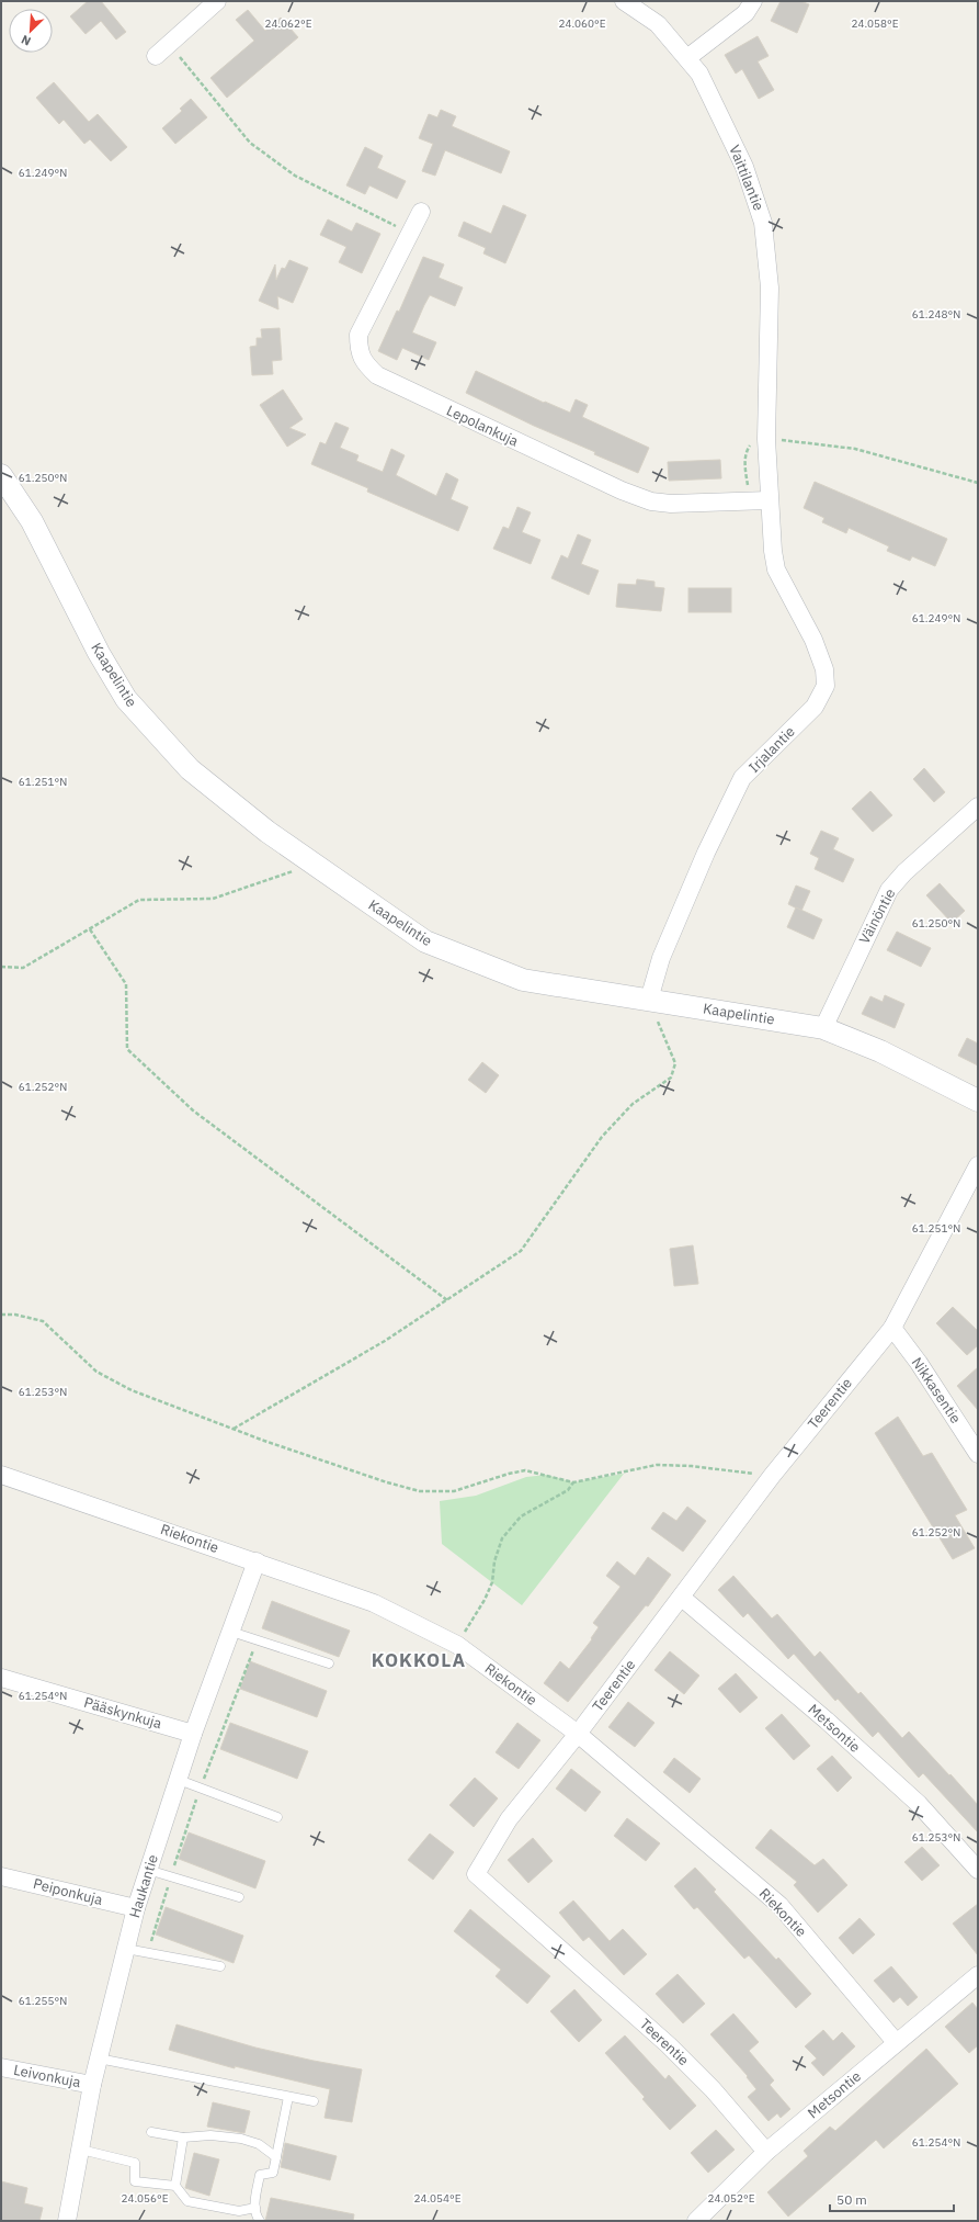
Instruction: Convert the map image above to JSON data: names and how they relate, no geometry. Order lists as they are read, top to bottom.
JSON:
{
  "streets": {
    "street": [
      "Vaittilantie",
      "Lepolankuja",
      "Kaapelintie",
      "Irjalantie",
      "Väinöntie",
      "Nikkasentie",
      "Teerentie",
      "Riekontie",
      "Pääskynkuja",
      "Metsontie",
      "Haukantie",
      "Peiponkuja",
      "Leivonkuja"
    ]
  },
  "crossings": [
    ["Vaittilantie", "Lepolankuja"],
    ["Vaittilantie", "Irjalantie"],
    ["Lepolankuja", "Irjalantie"],
    ["Kaapelintie", "Irjalantie"],
    ["Kaapelintie", "Väinöntie"],
    ["Nikkasentie", "Teerentie"],
    ["Teerentie", "Riekontie"],
    ["Teerentie", "Metsontie"],
    ["Riekontie", "Metsontie"],
    ["Riekontie", "Haukantie"],
    ["Pääskynkuja", "Haukantie"],
    ["Haukantie", "Peiponkuja"],
    ["Haukantie", "Leivonkuja"]
  ],
  "districts": ["KOKKOLA"],
  "scale_bar": "50 m",
  "north": "bottom left",
  "coordinates": [
    "24.062°E",
    "24.060°E",
    "24.058°E",
    "61.249°N",
    "61.248°N",
    "61.250°N",
    "61.251°N",
    "61.252°N",
    "61.253°N",
    "61.254°N",
    "61.255°N",
    "24.056°E",
    "24.054°E",
    "24.052°E"
  ]
}
